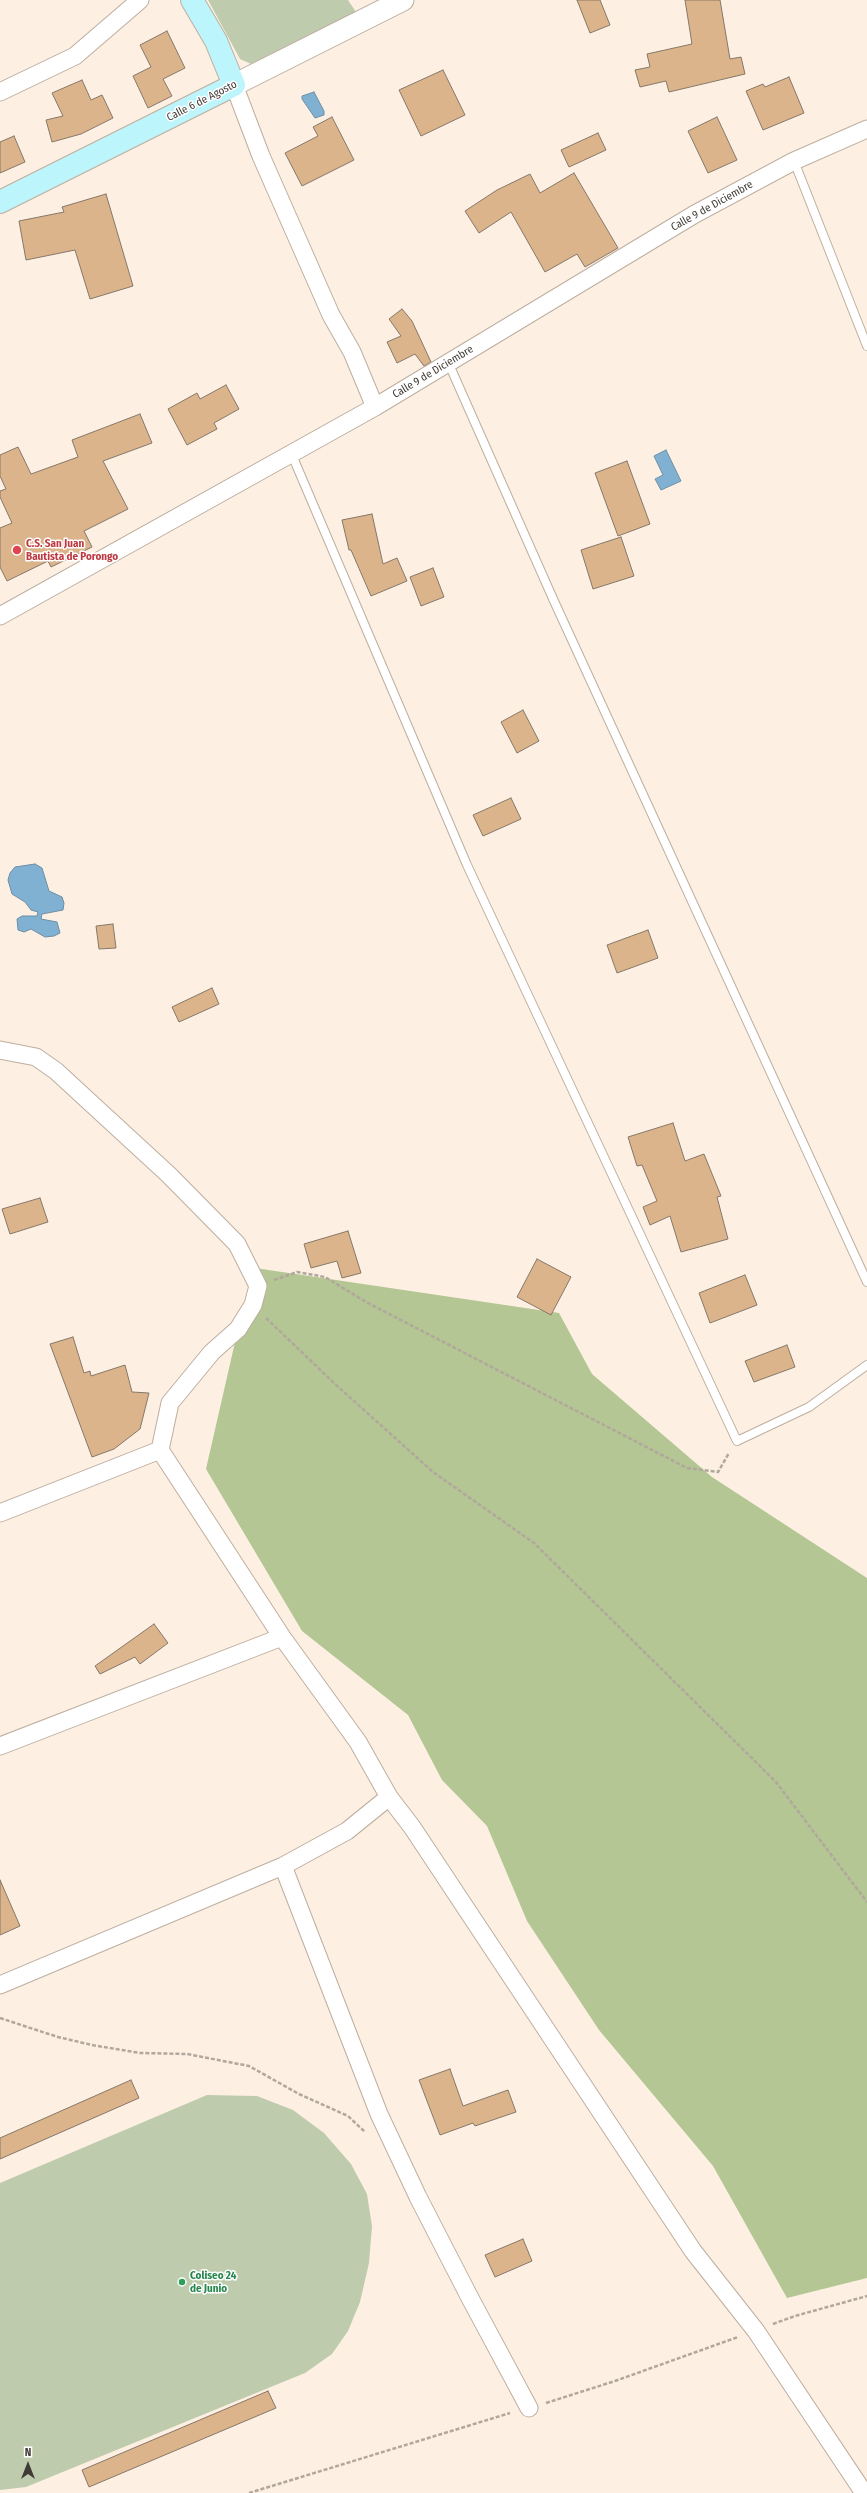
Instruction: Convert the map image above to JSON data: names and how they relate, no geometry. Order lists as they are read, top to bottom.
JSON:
{
  "streets": {
    "main road": ["Calle 6 de Agosto"],
    "street": ["Calle 9 de Diciembre"]
  },
  "places": ["C.S. San Juan Bautista de Porongo", "Coliseo 24 de Junio"],
  "north": "top"
}
